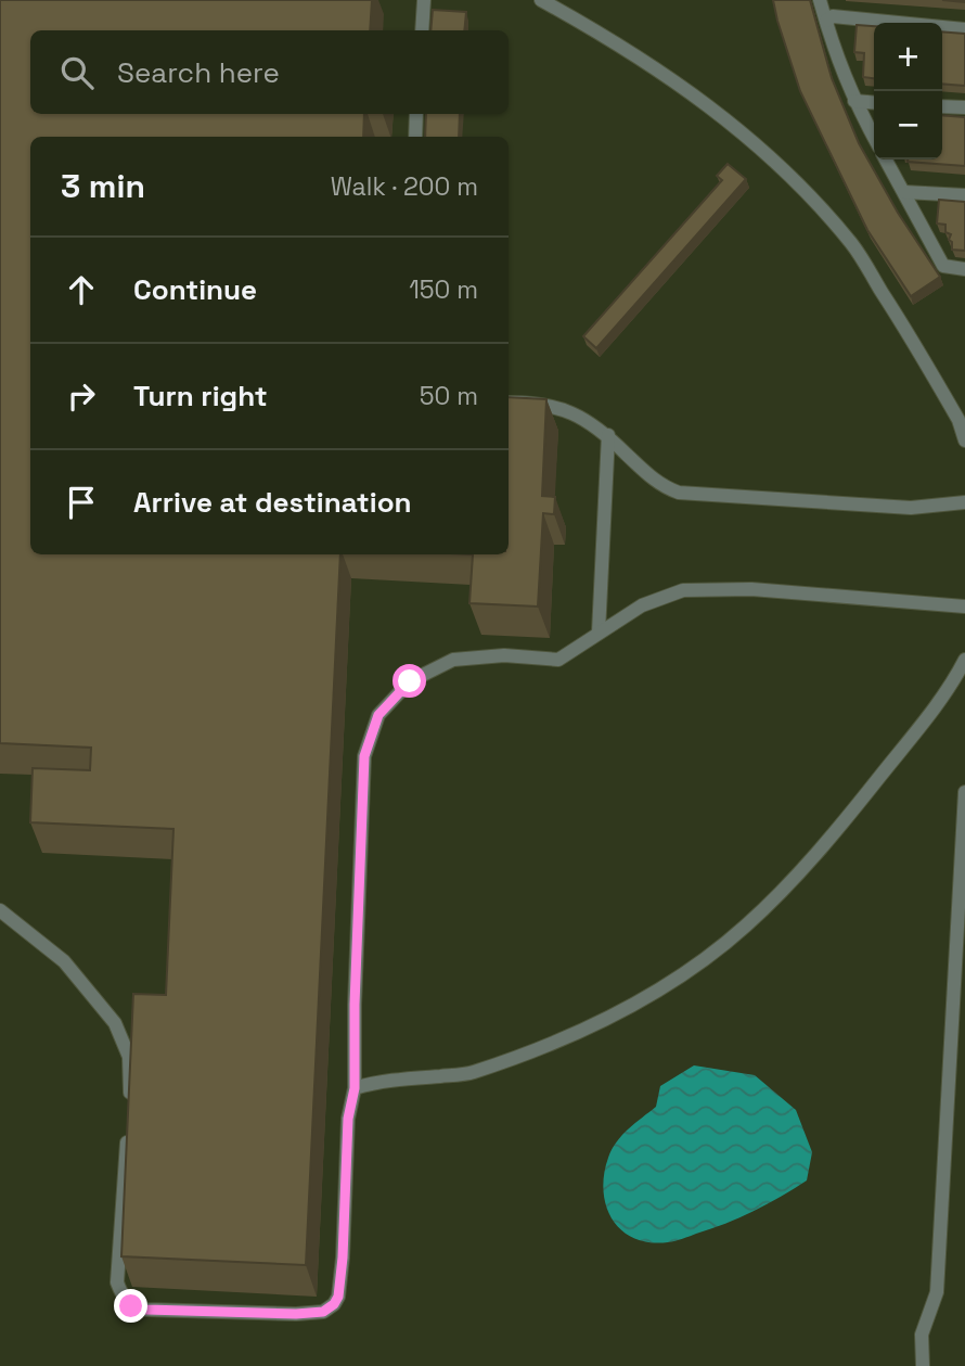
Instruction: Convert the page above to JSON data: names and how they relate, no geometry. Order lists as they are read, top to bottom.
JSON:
{
  "page": {
    "map_buttons": ["+", "−"],
    "search": "Search here",
    "heading": ["3 min", "Walk · 200 m"],
    "list": [
      ["Continue", "150 m"],
      ["Turn right", "50 m"],
      "Arrive at destination"
    ]
  }
}
